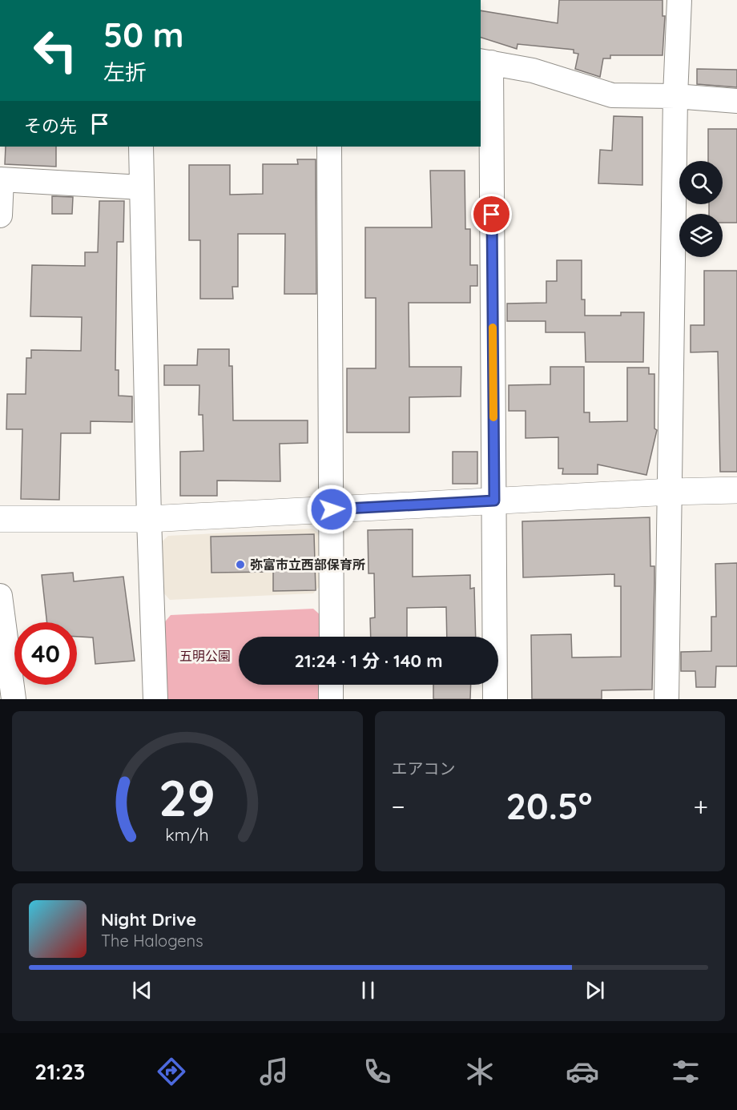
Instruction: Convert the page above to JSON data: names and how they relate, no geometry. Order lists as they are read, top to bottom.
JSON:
{
  "parks": ["五明公園"],
  "places": ["弥富市立西部保育所"],
  "page": {
    "turn": ["50 m", "左折"],
    "then": "その先",
    "limit": "40",
    "trip": "21:24 · 1 分 · 140 m",
    "tile": "エアコン",
    "heat": ["−", "20.5°", "+"],
    "song": ["Night Drive", "The Halogens"],
    "tabs": "21:23",
    "gauge": ["29", "km/h"]
  }
}
